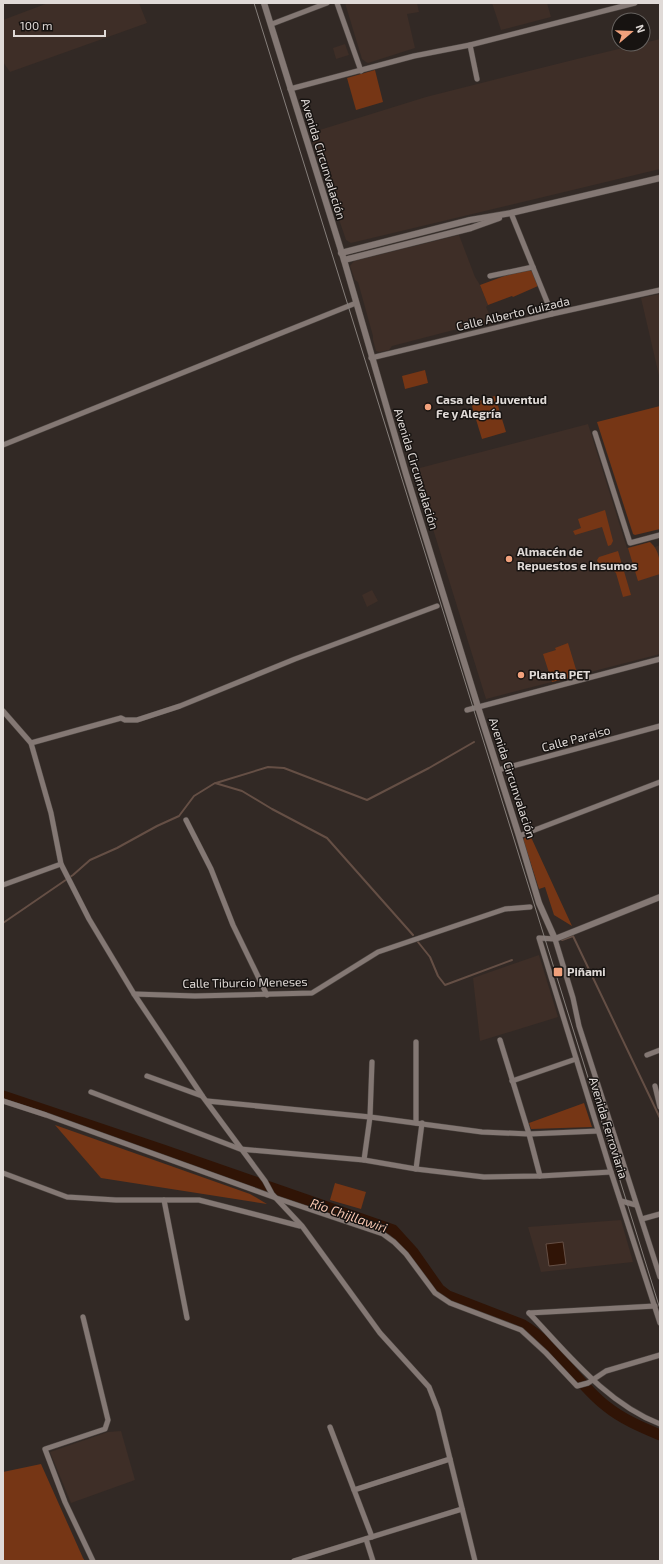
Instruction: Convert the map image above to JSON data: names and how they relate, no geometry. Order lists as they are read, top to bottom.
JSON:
{
  "streets": {
    "street": [
      "Avenida Circunvalación",
      "Calle Alberto Guizada",
      "Calle Paraiso",
      "Calle Tiburcio Meneses",
      "Avenida Ferroviaria"
    ]
  },
  "crossings": [
    ["Avenida Circunvalación", "Calle Alberto Guizada"],
    ["Avenida Circunvalación", "Calle Paraiso"],
    ["Avenida Circunvalación", "Avenida Ferroviaria"]
  ],
  "water": ["Río Chijllawiri"],
  "places": {
    "other": ["Casa de la Juventud Fe y Alegría", "Almacén de Repuestos e Insumos", "Planta PET"],
    "transit": ["Piñami"]
  },
  "scale_bar": "100 m",
  "north": "right"
}
